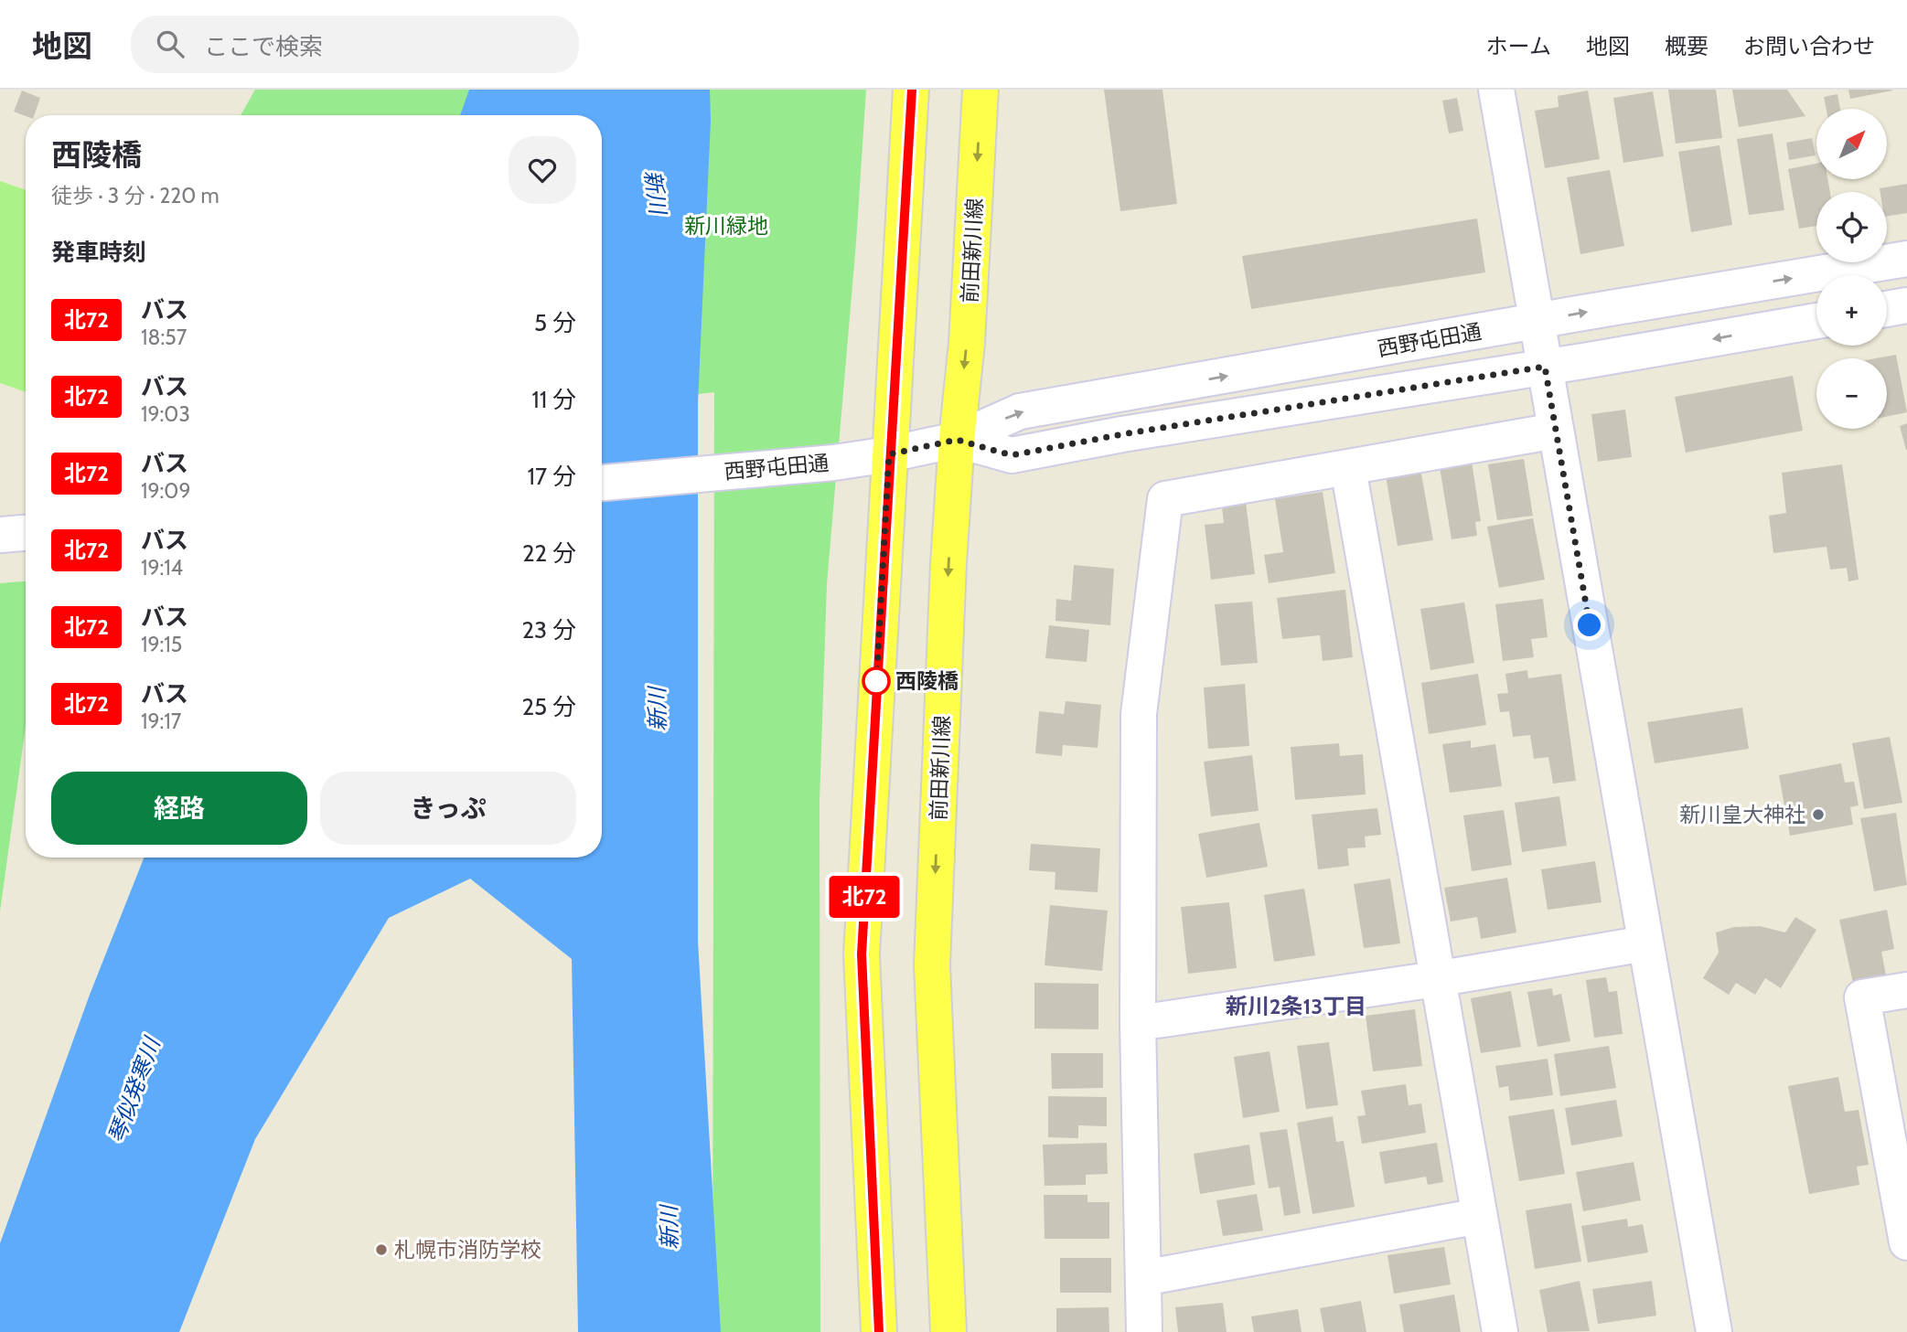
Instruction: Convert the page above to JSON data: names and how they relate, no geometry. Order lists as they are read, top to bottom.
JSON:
{
  "streets": {
    "main road": ["前田新川線"],
    "street": ["西野屯田通"]
  },
  "crossings": [
    ["前田新川線", "西野屯田通"]
  ],
  "districts": ["新川2条13丁目"],
  "water": ["新川", "琴似発寒川"],
  "parks": ["新川緑地"],
  "places": ["西陵橋", "新川皇大神社", "札幌市消防学校"],
  "lines": ["bus line 北72"],
  "north": "top right",
  "page": {
    "header": "地図",
    "search": "ここで検索",
    "nav": [
      "ホーム",
      "地図",
      "概要",
      "お問い合わせ"
    ],
    "on_map": "北72",
    "map_buttons": ["+", "−"],
    "heading": [
      ["西陵橋", "徒歩 · 3 分 · 220 m"],
      "発車時刻"
    ],
    "list": [
      {
        "mark": "北72",
        "name": "バス",
        "note": "18:57",
        "value": "5 分"
      },
      {
        "mark": "北72",
        "name": "バス",
        "note": "19:03",
        "value": "11 分"
      },
      {
        "mark": "北72",
        "name": "バス",
        "note": "19:09",
        "value": "17 分"
      },
      {
        "mark": "北72",
        "name": "バス",
        "note": "19:14",
        "value": "22 分"
      },
      {
        "mark": "北72",
        "name": "バス",
        "note": "19:15",
        "value": "23 分"
      },
      {
        "mark": "北72",
        "name": "バス",
        "note": "19:17",
        "value": "25 分"
      }
    ],
    "buttons": ["経路", "きっぷ"]
  }
}
